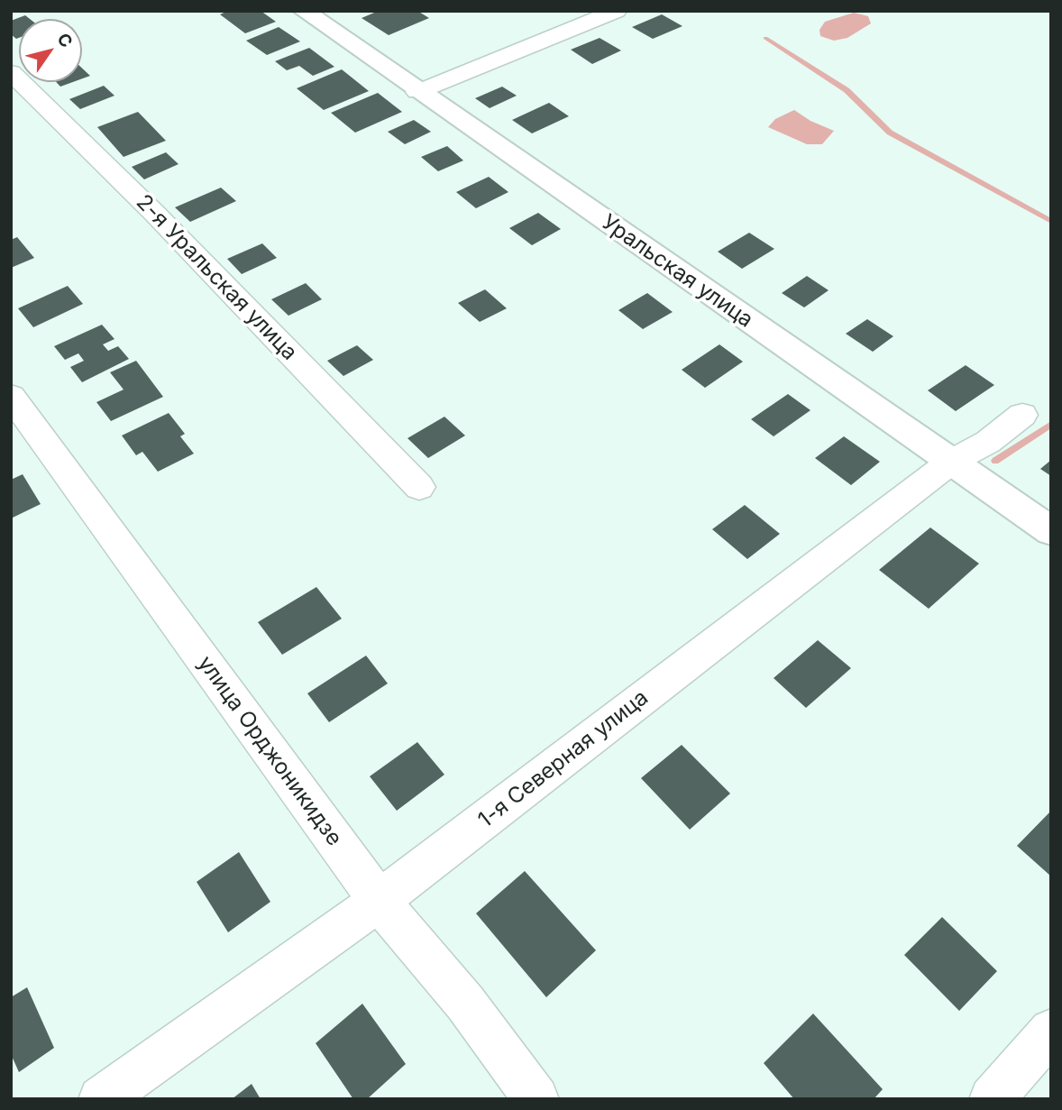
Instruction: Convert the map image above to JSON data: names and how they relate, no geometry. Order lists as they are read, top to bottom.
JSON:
{
  "streets": {
    "main road": ["Уральская улица"],
    "street": ["2-я Уральская улица", "улица Орджоникидзе", "1-я Северная улица"]
  },
  "crossings": [
    ["Уральская улица", "1-я Северная улица"],
    ["улица Орджоникидзе", "1-я Северная улица"]
  ],
  "north": "top right"
}
